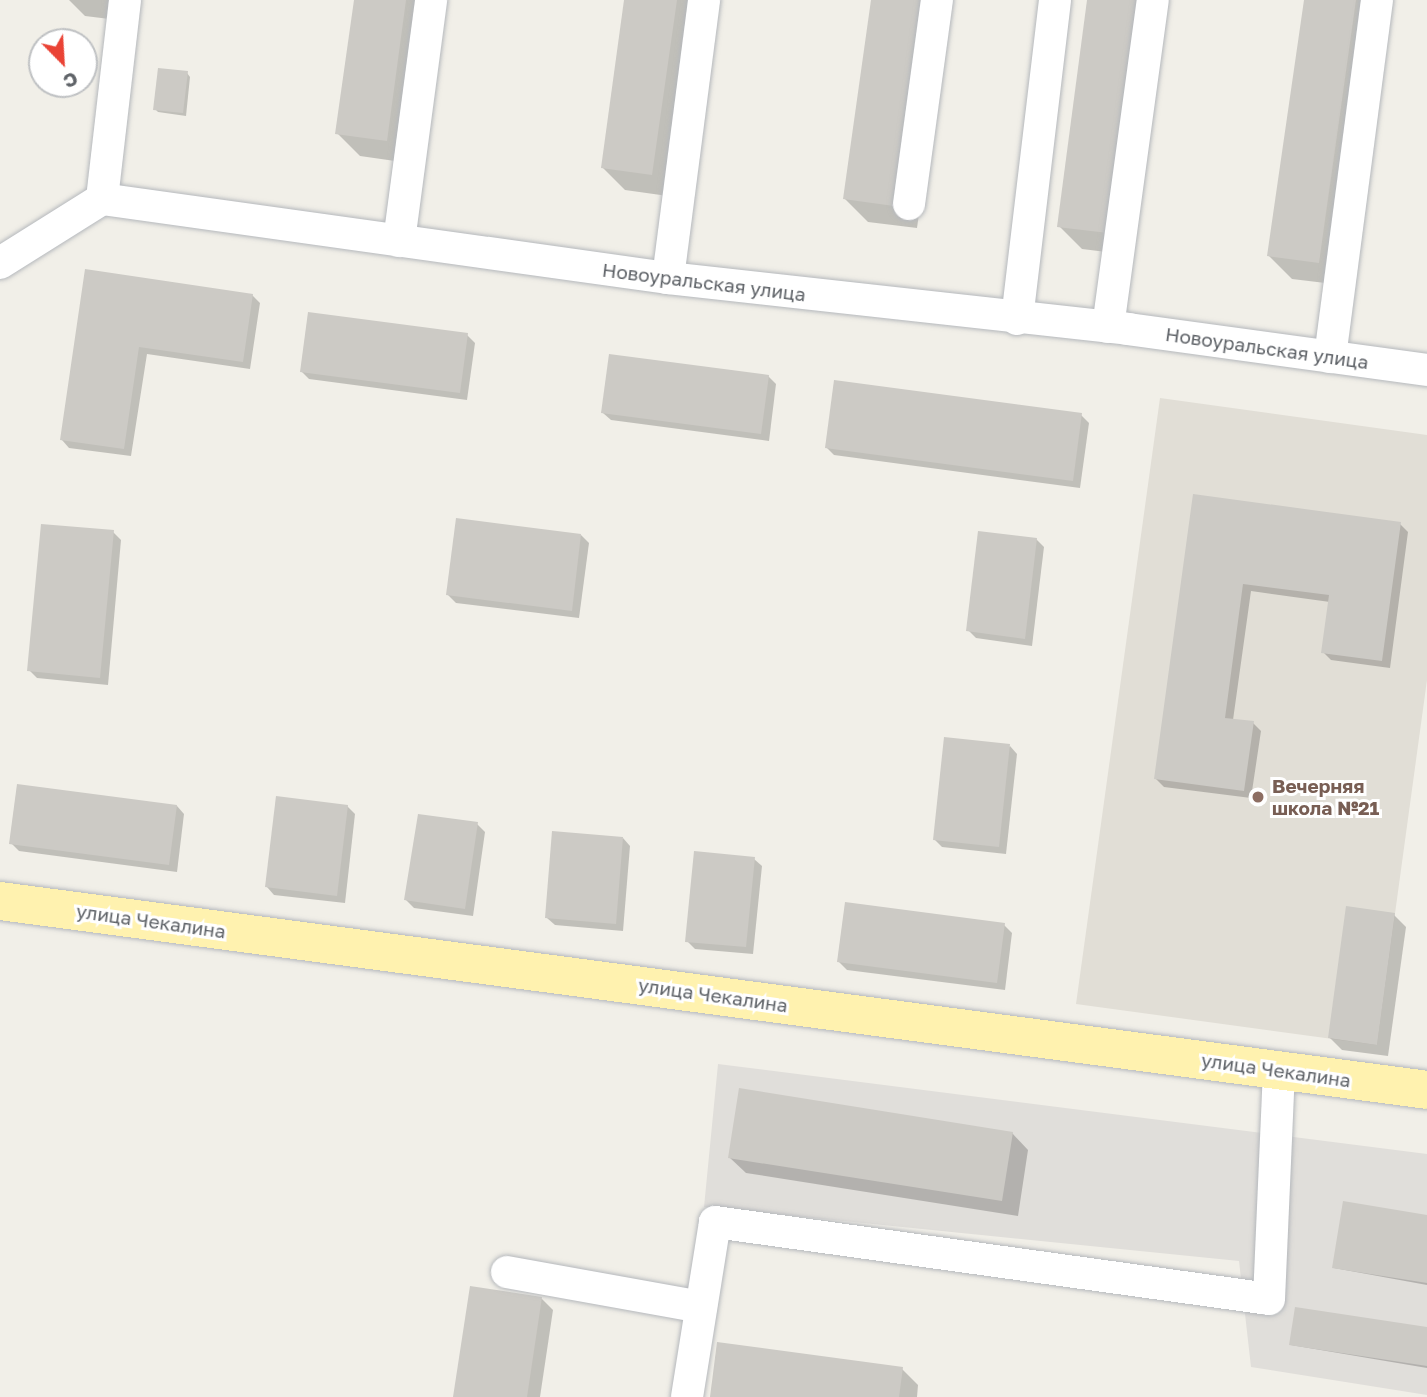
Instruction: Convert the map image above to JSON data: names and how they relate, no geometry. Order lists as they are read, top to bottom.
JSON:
{
  "streets": {
    "main road": ["улица Чекалина"],
    "street": ["Новоуральская улица"]
  },
  "places": ["Вечерняя школа №21"],
  "north": "bottom right"
}
